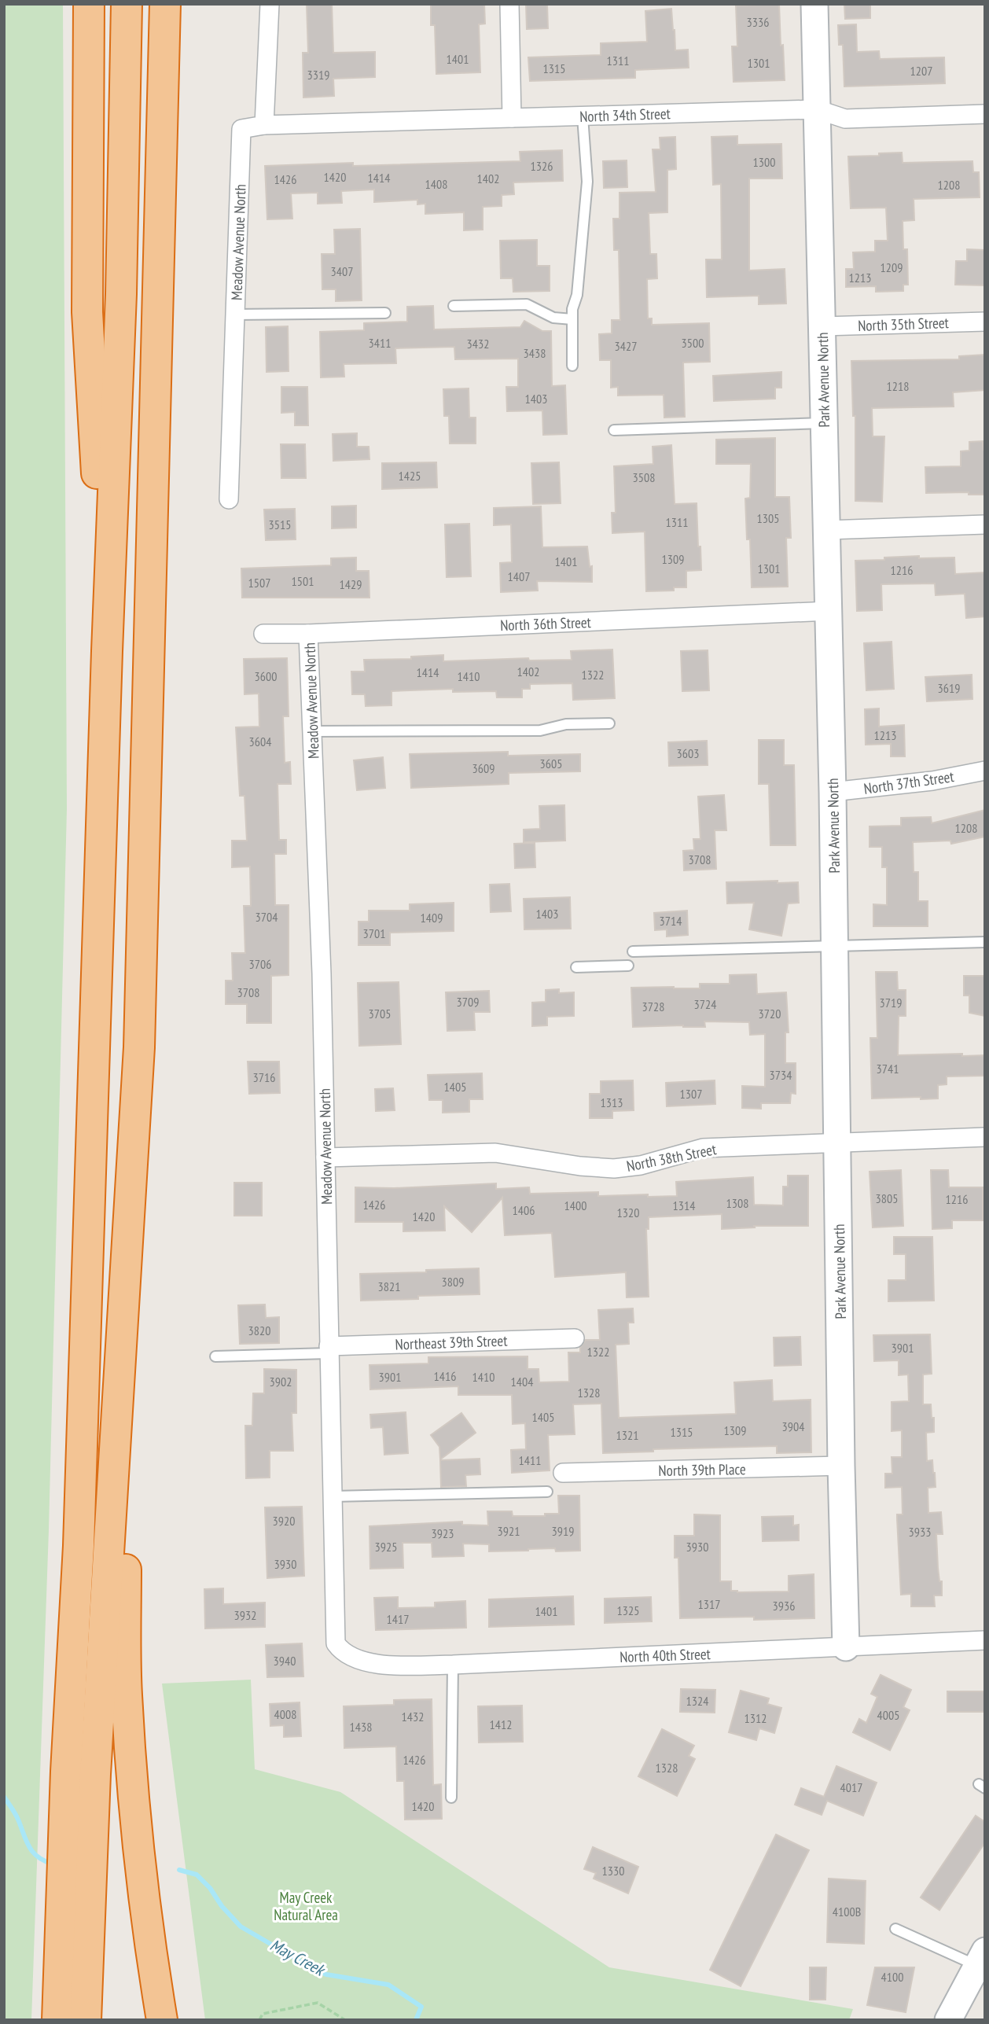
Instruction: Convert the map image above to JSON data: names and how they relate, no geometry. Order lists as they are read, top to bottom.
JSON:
{
  "streets": {
    "street": [
      "North 34th Street",
      "Meadow Avenue North",
      "North 35th Street",
      "Park Avenue North",
      "North 36th Street",
      "North 37th Street",
      "North 38th Street",
      "Northeast 39th Street",
      "North 39th Place",
      "North 40th Street"
    ]
  },
  "crossings": [
    ["North 34th Street", "Meadow Avenue North"],
    ["North 34th Street", "Park Avenue North"],
    ["Meadow Avenue North", "North 36th Street"],
    ["Meadow Avenue North", "North 38th Street"],
    ["Meadow Avenue North", "Northeast 39th Street"],
    ["Meadow Avenue North", "North 40th Street"],
    ["North 35th Street", "Park Avenue North"],
    ["Park Avenue North", "North 36th Street"],
    ["Park Avenue North", "North 37th Street"],
    ["Park Avenue North", "North 38th Street"],
    ["Park Avenue North", "North 39th Place"],
    ["Park Avenue North", "North 40th Street"]
  ],
  "water": ["May Creek"],
  "parks": ["May Creek Natural Area"],
  "house_numbers": [
    "3336",
    "1401",
    "1311",
    "1301",
    "1315",
    "1207",
    "3319",
    "1300",
    "1326",
    "1420",
    "1414",
    "1402",
    "1426",
    "1408",
    "1208",
    "1209",
    "3407",
    "1213",
    "3411",
    "3500",
    "3432",
    "3427",
    "3438",
    "1218",
    "1403",
    "1425",
    "3508",
    "1305",
    "1311",
    "3515",
    "1309",
    "1401",
    "1301",
    "1216",
    "1407",
    "1501",
    "1507",
    "1429",
    "1402",
    "1414",
    "1322",
    "3600",
    "1410",
    "3619",
    "1213",
    "3604",
    "3603",
    "3605",
    "3609",
    "1208",
    "3708",
    "1403",
    "3704",
    "1409",
    "3714",
    "3701",
    "3706",
    "3708",
    "3709",
    "3719",
    "3724",
    "3728",
    "3705",
    "3720",
    "3741",
    "3734",
    "3716",
    "1405",
    "1307",
    "1313",
    "3805",
    "1216",
    "1308",
    "1426",
    "1400",
    "1314",
    "1406",
    "1320",
    "1420",
    "3809",
    "3821",
    "3820",
    "3901",
    "1322",
    "1416",
    "3901",
    "1410",
    "3902",
    "1404",
    "1328",
    "1405",
    "3904",
    "1309",
    "1315",
    "1321",
    "1411",
    "3920",
    "3921",
    "3919",
    "3933",
    "3923",
    "3925",
    "3930",
    "3930",
    "1317",
    "3936",
    "1325",
    "1401",
    "3932",
    "1417",
    "3940",
    "1324",
    "4008",
    "4005",
    "1432",
    "1312",
    "1412",
    "1438",
    "1426",
    "1328",
    "4017",
    "1420",
    "1330",
    "4100B",
    "4100"
  ]
}
